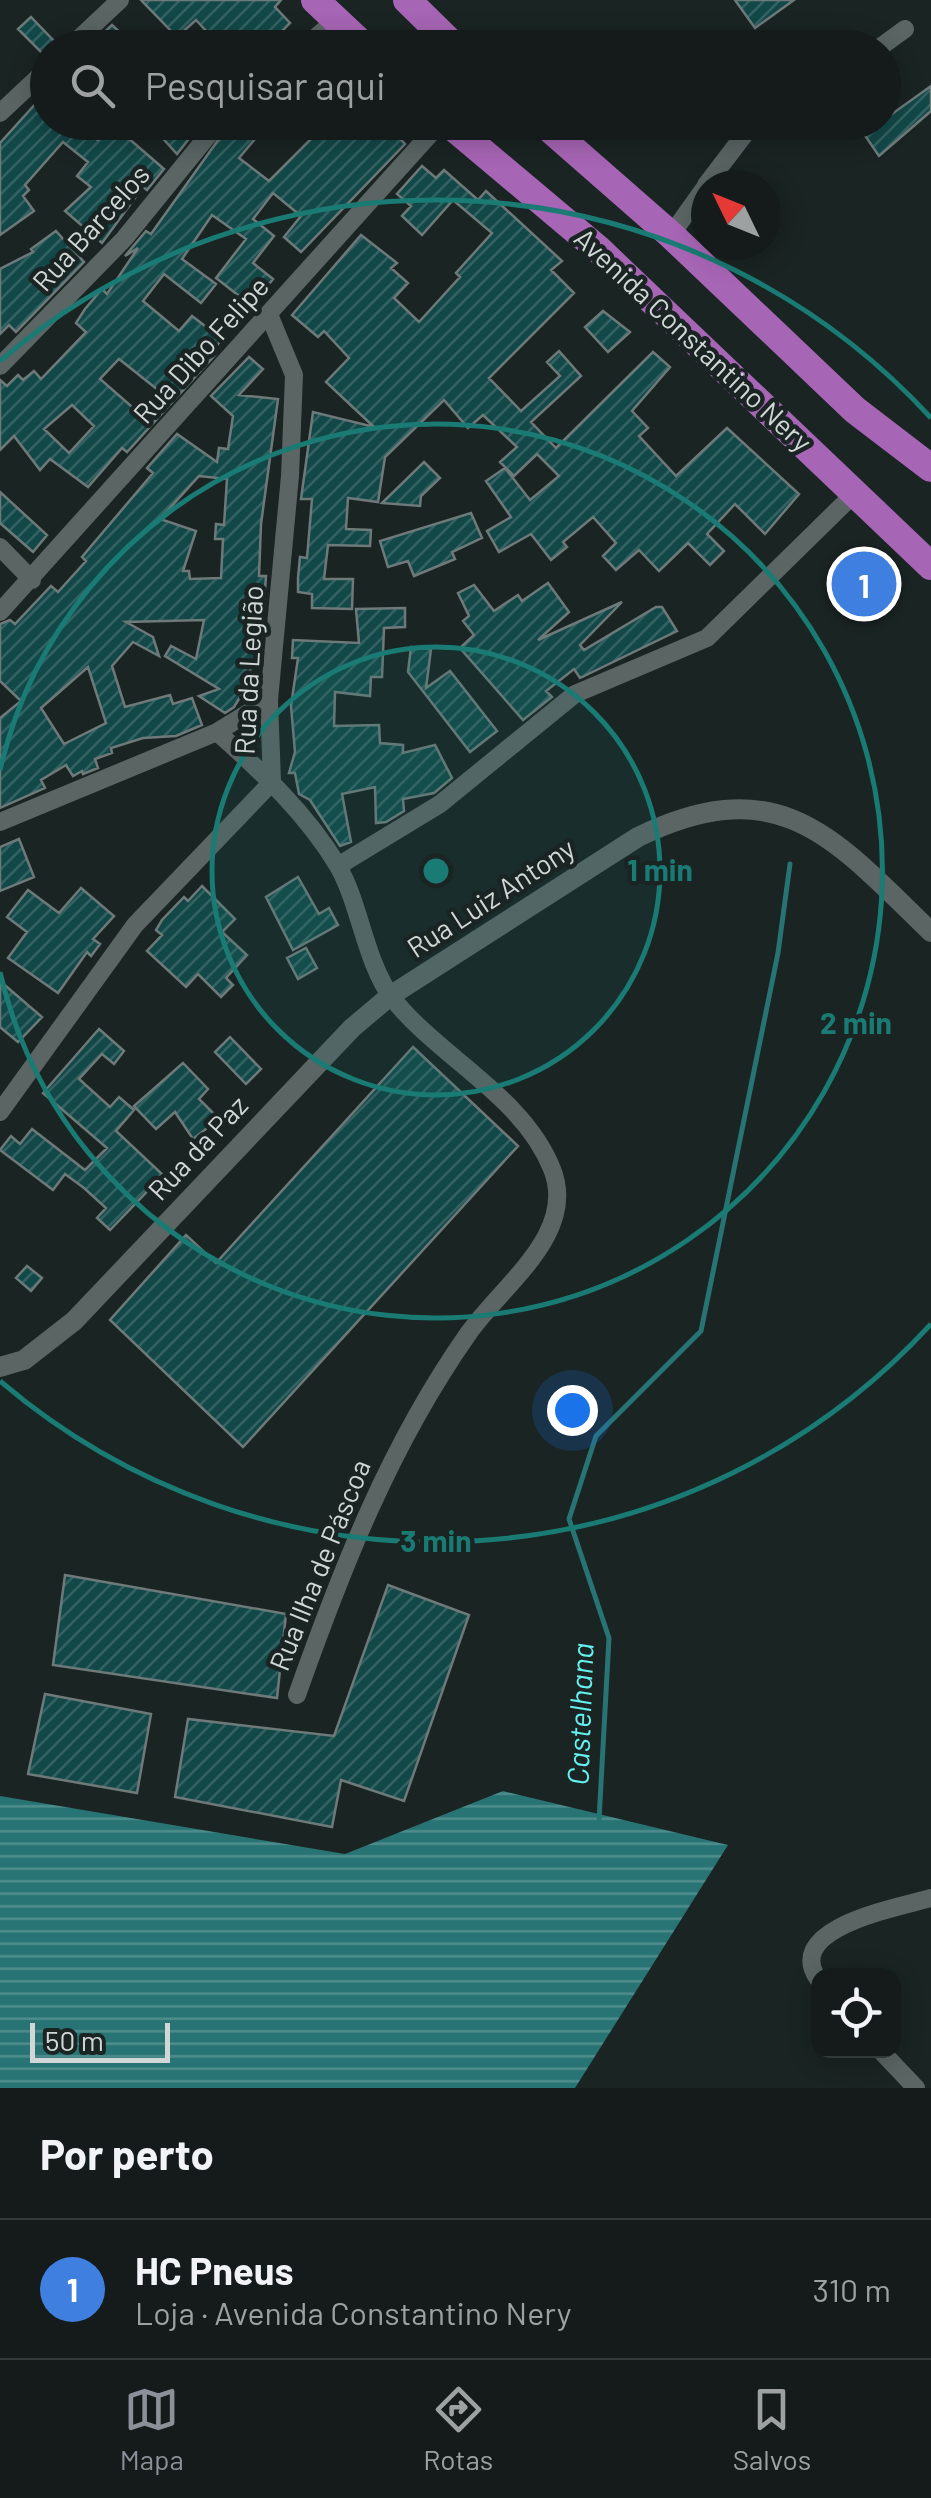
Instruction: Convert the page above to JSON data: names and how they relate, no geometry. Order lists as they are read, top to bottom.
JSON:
{
  "streets": {
    "highway": ["Avenida Constantino Nery"],
    "street": [
      "Rua Barcelos",
      "Rua Dibo Felipe",
      "Rua da Legião",
      "Rua Luiz Antony",
      "Rua da Paz",
      "Rua Ilha de Páscoa"
    ]
  },
  "crossings": [
    ["Rua Dibo Felipe", "Rua da Legião"],
    ["Rua da Legião", "Rua Ilha de Páscoa"],
    ["Rua Luiz Antony", "Rua da Paz"],
    ["Rua Luiz Antony", "Rua Ilha de Páscoa"],
    ["Rua da Paz", "Rua Ilha de Páscoa"]
  ],
  "water": ["Castelhana"],
  "scale_bar": "50 m",
  "north": "top left",
  "page": {
    "search": "Pesquisar aqui",
    "pins": "1",
    "scale": "50 m",
    "heading": "Por perto",
    "list": [
      {
        "mark": "1",
        "name": "HC Pneus",
        "note": "Loja · Avenida Constantino Nery",
        "value": "310 m"
      }
    ],
    "nav": ["Mapa", "Rotas", "Salvos"]
  },
  "rings": ["1 min", "2 min", "3 min"]
}
